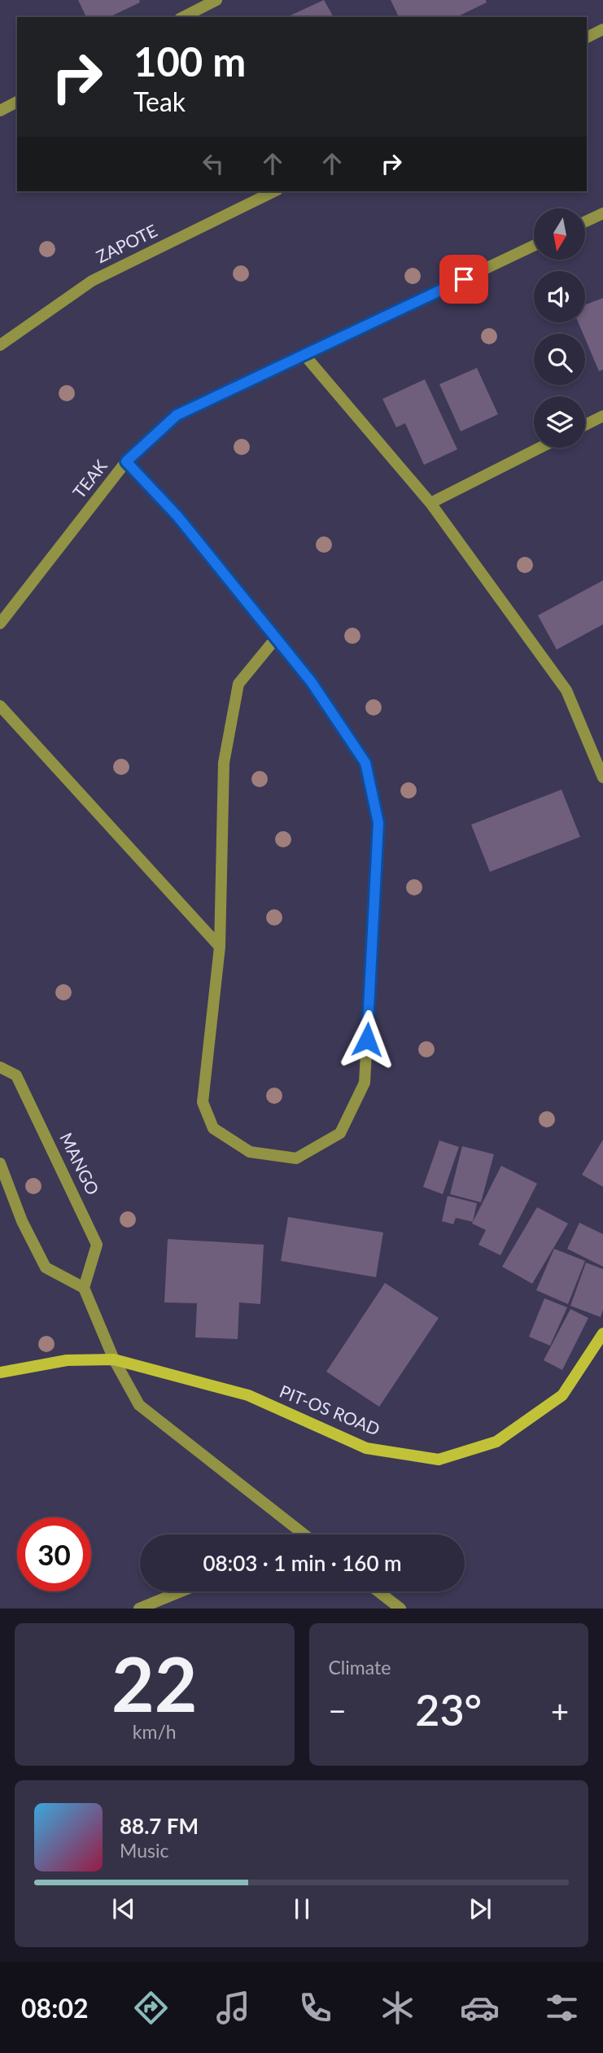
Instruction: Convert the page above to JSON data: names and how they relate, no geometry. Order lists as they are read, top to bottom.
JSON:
{
  "streets": {
    "street": [
      "ZAPOTE",
      "TEAK",
      "MANGO",
      "PIT-OS ROAD"
    ]
  },
  "north": "bottom",
  "page": {
    "turn": ["100 m", "Teak"],
    "limit": "30",
    "trip": "08:03 · 1 min · 160 m",
    "tile": [
      ["22", "km/h"],
      "Climate"
    ],
    "heat": ["−", "23°", "+"],
    "song": ["88.7 FM", "Music"],
    "tabs": "08:02"
  }
}
